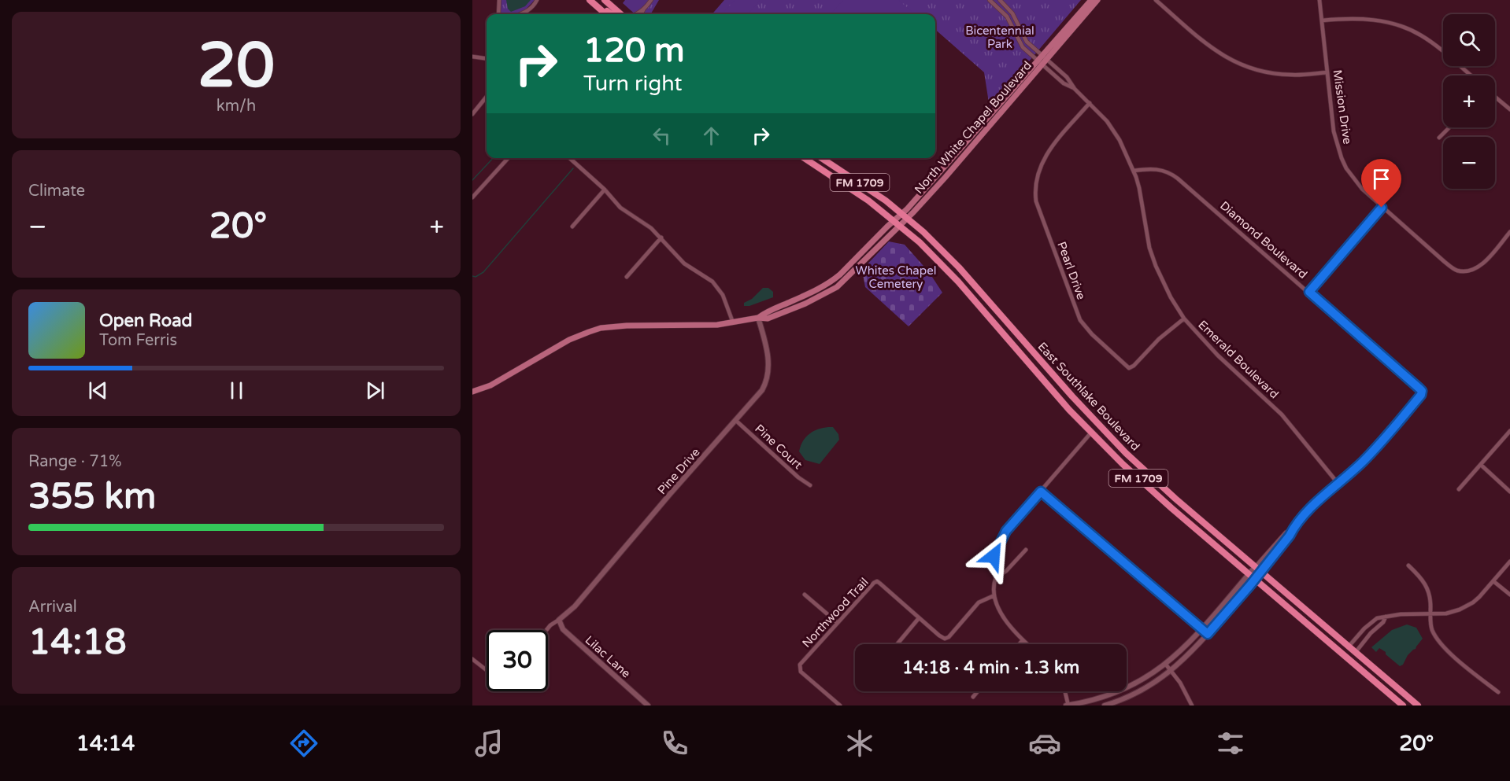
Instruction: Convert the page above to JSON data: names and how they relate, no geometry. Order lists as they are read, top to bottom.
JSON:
{
  "streets": {
    "main road": ["North White Chapel Boulevard", "FM 1709", "East Southlake Boulevard"],
    "street": [
      "Mission Drive",
      "Diamond Boulevard",
      "Pearl Drive",
      "Emerald Boulevard",
      "Pine Court",
      "Pine Drive",
      "Northwood Trail",
      "Lilac Lane"
    ]
  },
  "crossings": [
    ["North White Chapel Boulevard", "FM 1709"],
    ["North White Chapel Boulevard", "Emerald Boulevard"],
    ["North White Chapel Boulevard", "East Southlake Boulevard"],
    ["North White Chapel Boulevard", "Pine Drive"],
    ["FM 1709", "East Southlake Boulevard"],
    ["Diamond Boulevard", "Emerald Boulevard"],
    ["Diamond Boulevard", "East Southlake Boulevard"],
    ["Pearl Drive", "Emerald Boulevard"],
    ["Pine Court", "Pine Drive"],
    ["Pine Drive", "Lilac Lane"]
  ],
  "parks": ["Bicentennial Park", "Whites Chapel Cemetery"],
  "page": {
    "tile": [
      ["20", "km/h"],
      "Climate",
      ["Range · 71%", "355 km"],
      ["Arrival", "14:18"]
    ],
    "map_buttons": ["+", "−"],
    "turn": ["120 m", "Turn right"],
    "heat": ["−", "20°", "+"],
    "song": ["Open Road", "Tom Ferris"],
    "limit": "30",
    "trip": "14:18 · 4 min · 1.3 km",
    "tabs": ["14:14", "20°"]
  }
}
